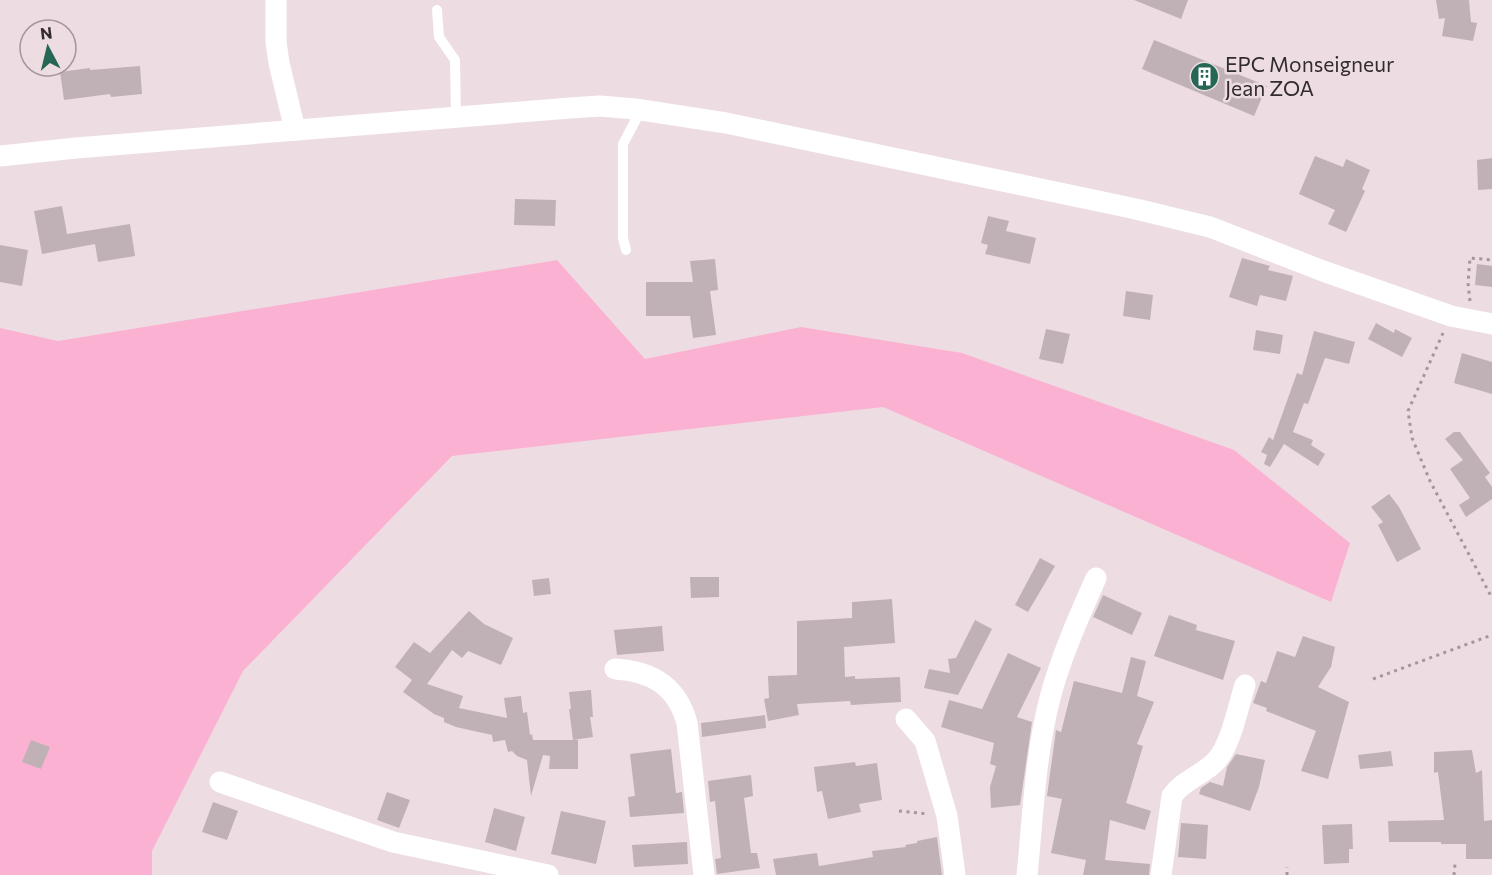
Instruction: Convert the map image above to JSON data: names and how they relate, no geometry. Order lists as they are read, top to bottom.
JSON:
{
  "places": {
    "building": ["EPC Monseigneur Jean ZOA"]
  },
  "north": "top"
}
